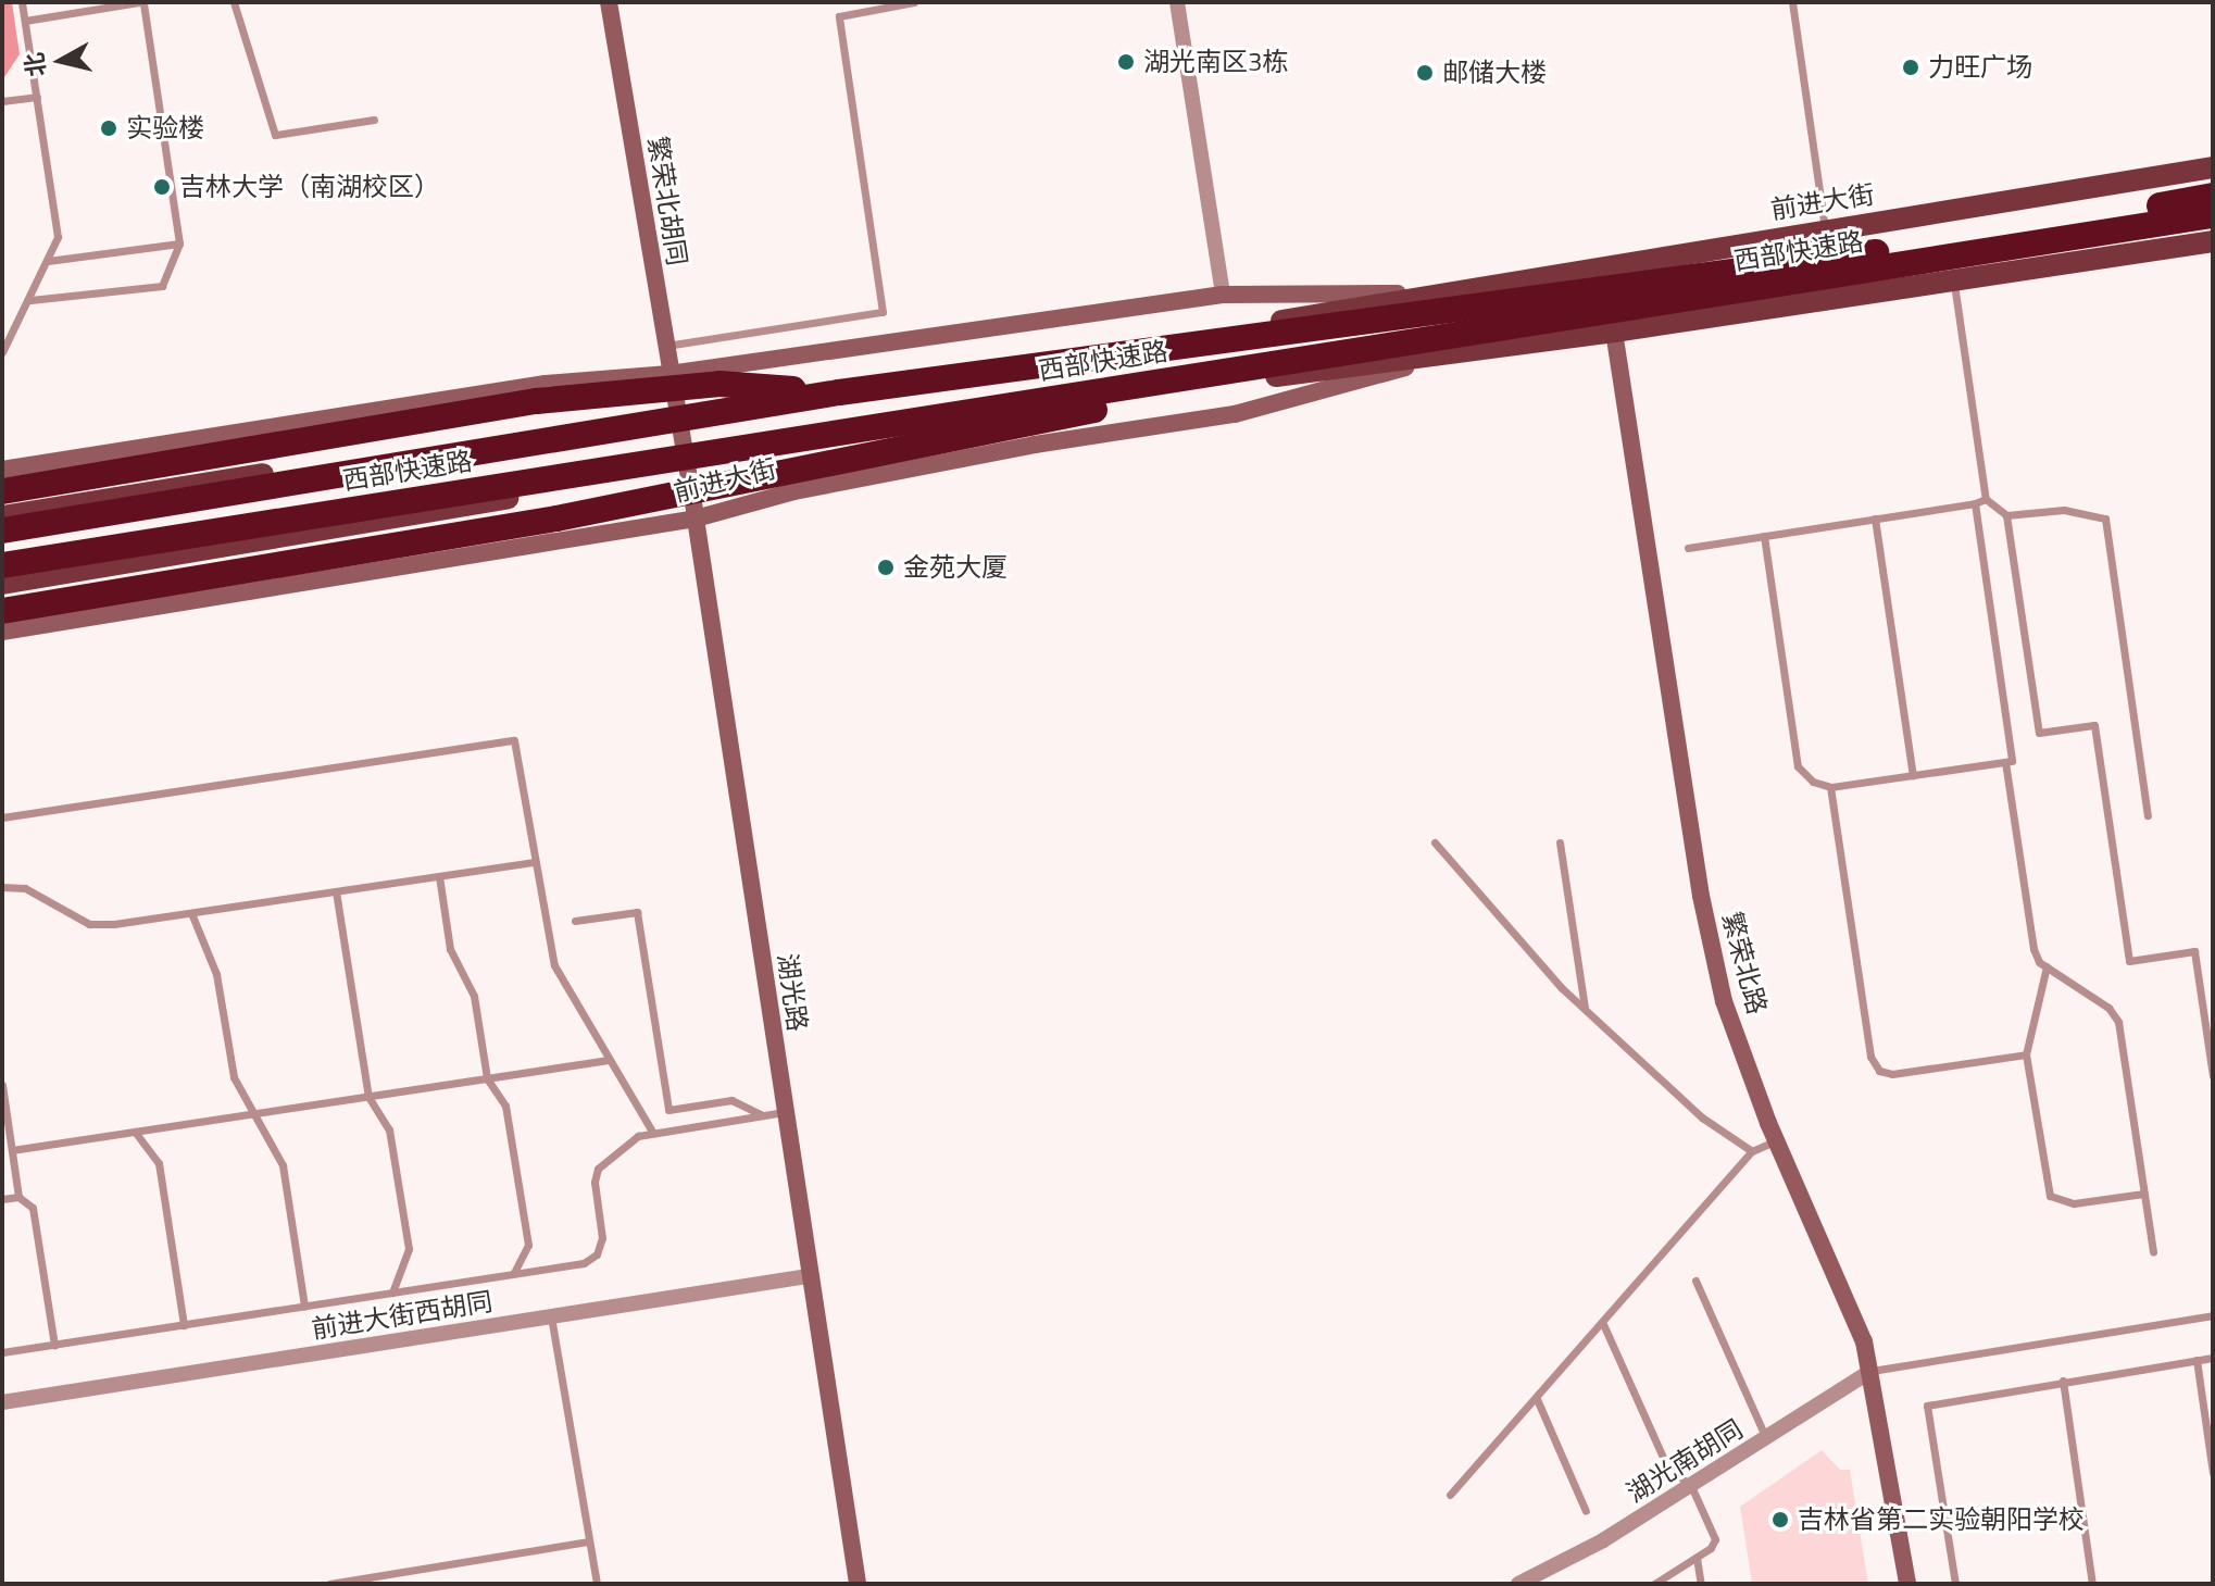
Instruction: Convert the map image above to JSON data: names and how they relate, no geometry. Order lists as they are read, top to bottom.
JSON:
{
  "streets": {
    "highway": ["西部快速路"],
    "main road": [
      "繁荣北胡同",
      "前进大街",
      "繁荣北路",
      "湖光路"
    ],
    "street": ["前进大街西胡同", "湖光南胡同"]
  },
  "crossings": [
    ["繁荣北胡同", "前进大街"],
    ["繁荣北胡同", "湖光路"],
    ["前进大街", "繁荣北路"],
    ["前进大街", "湖光路"],
    ["繁荣北路", "湖光南胡同"],
    ["湖光路", "前进大街西胡同"]
  ],
  "places": [
    "湖光南区3栋",
    "力旺广场",
    "邮储大楼",
    "实验楼",
    "吉林大学（南湖校区）",
    "金苑大厦",
    "吉林省第二实验朝阳学校"
  ],
  "north": "left"
}
